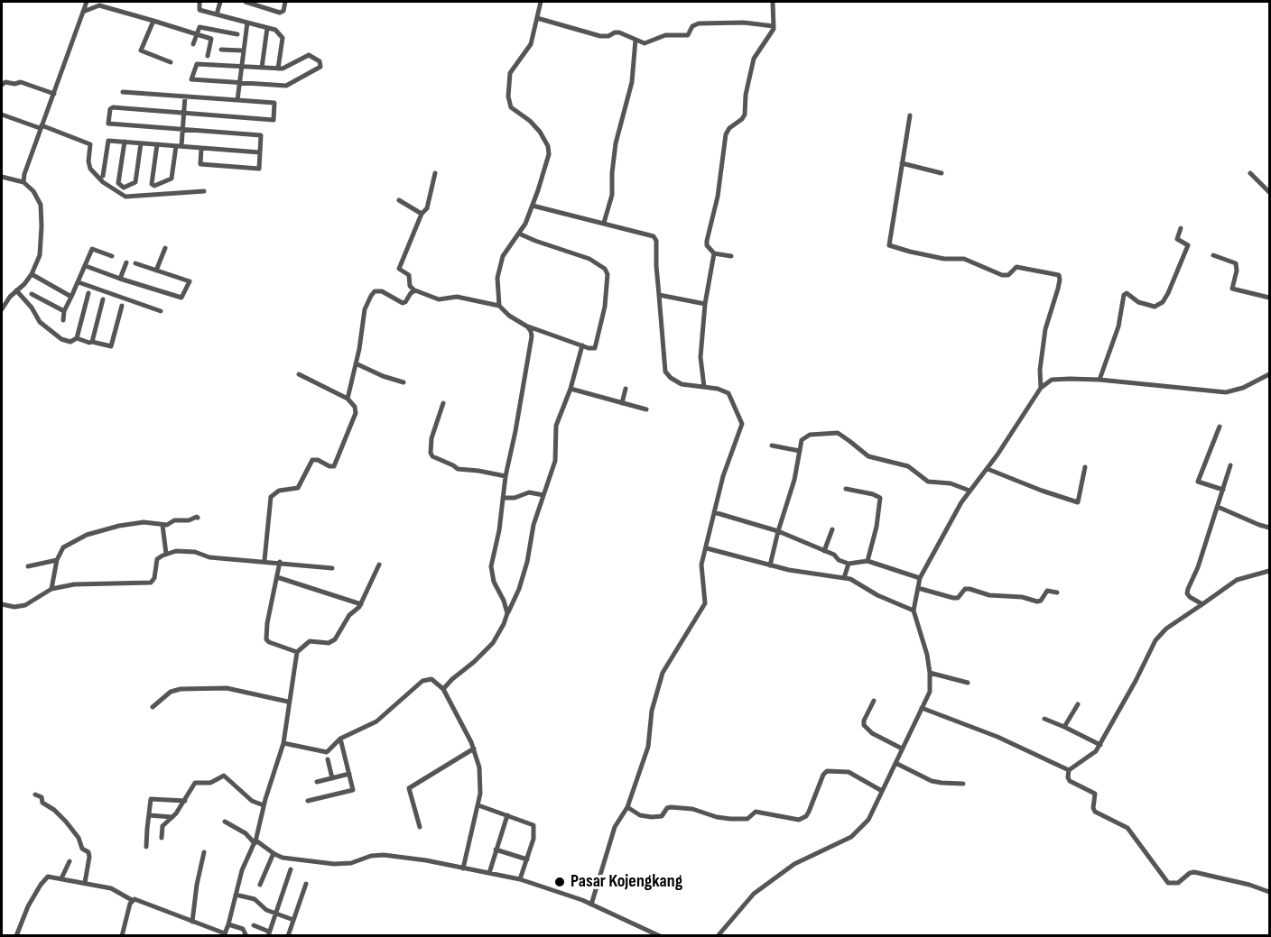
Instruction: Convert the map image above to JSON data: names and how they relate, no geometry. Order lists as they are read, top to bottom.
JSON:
{
  "places": ["Pasar Kojengkang"]
}
